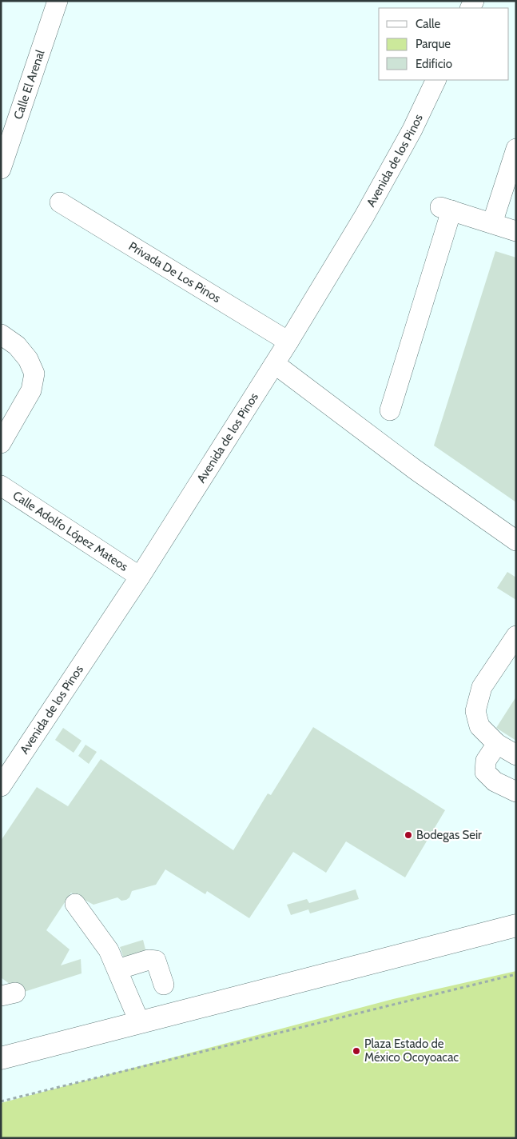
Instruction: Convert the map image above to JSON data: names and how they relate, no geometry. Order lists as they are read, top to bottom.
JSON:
{
  "streets": {
    "street": [
      "Calle El Arenal",
      "Avenida de los Pinos",
      "Privada De Los Pinos",
      "Calle Adolfo López Mateos"
    ]
  },
  "crossings": [
    ["Avenida de los Pinos", "Privada De Los Pinos"],
    ["Avenida de los Pinos", "Calle Adolfo López Mateos"]
  ],
  "places": ["Bodegas Seir", "Plaza Estado de México Ocoyoacac"],
  "legend": ["Calle", "Parque", "Edificio"]
}
